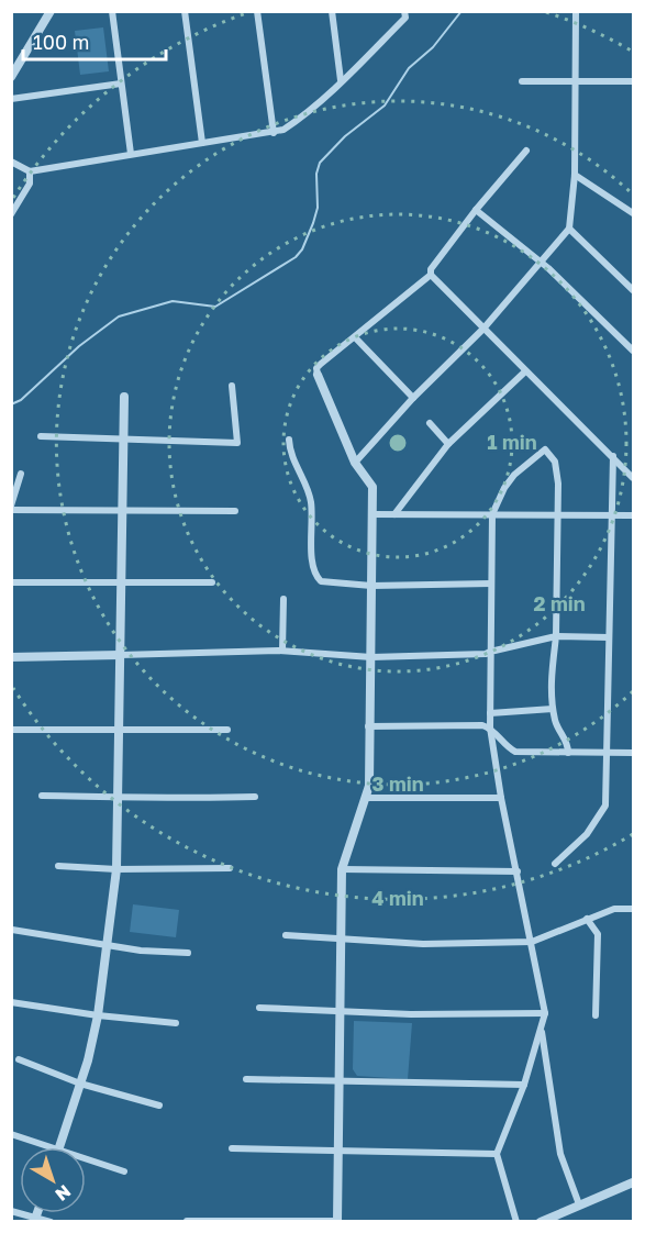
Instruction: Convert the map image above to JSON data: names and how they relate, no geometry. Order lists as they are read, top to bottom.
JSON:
{
  "scale_bar": "100 m",
  "north": "bottom right",
  "rings": [
    "1 min",
    "2 min",
    "3 min",
    "4 min"
  ]
}
